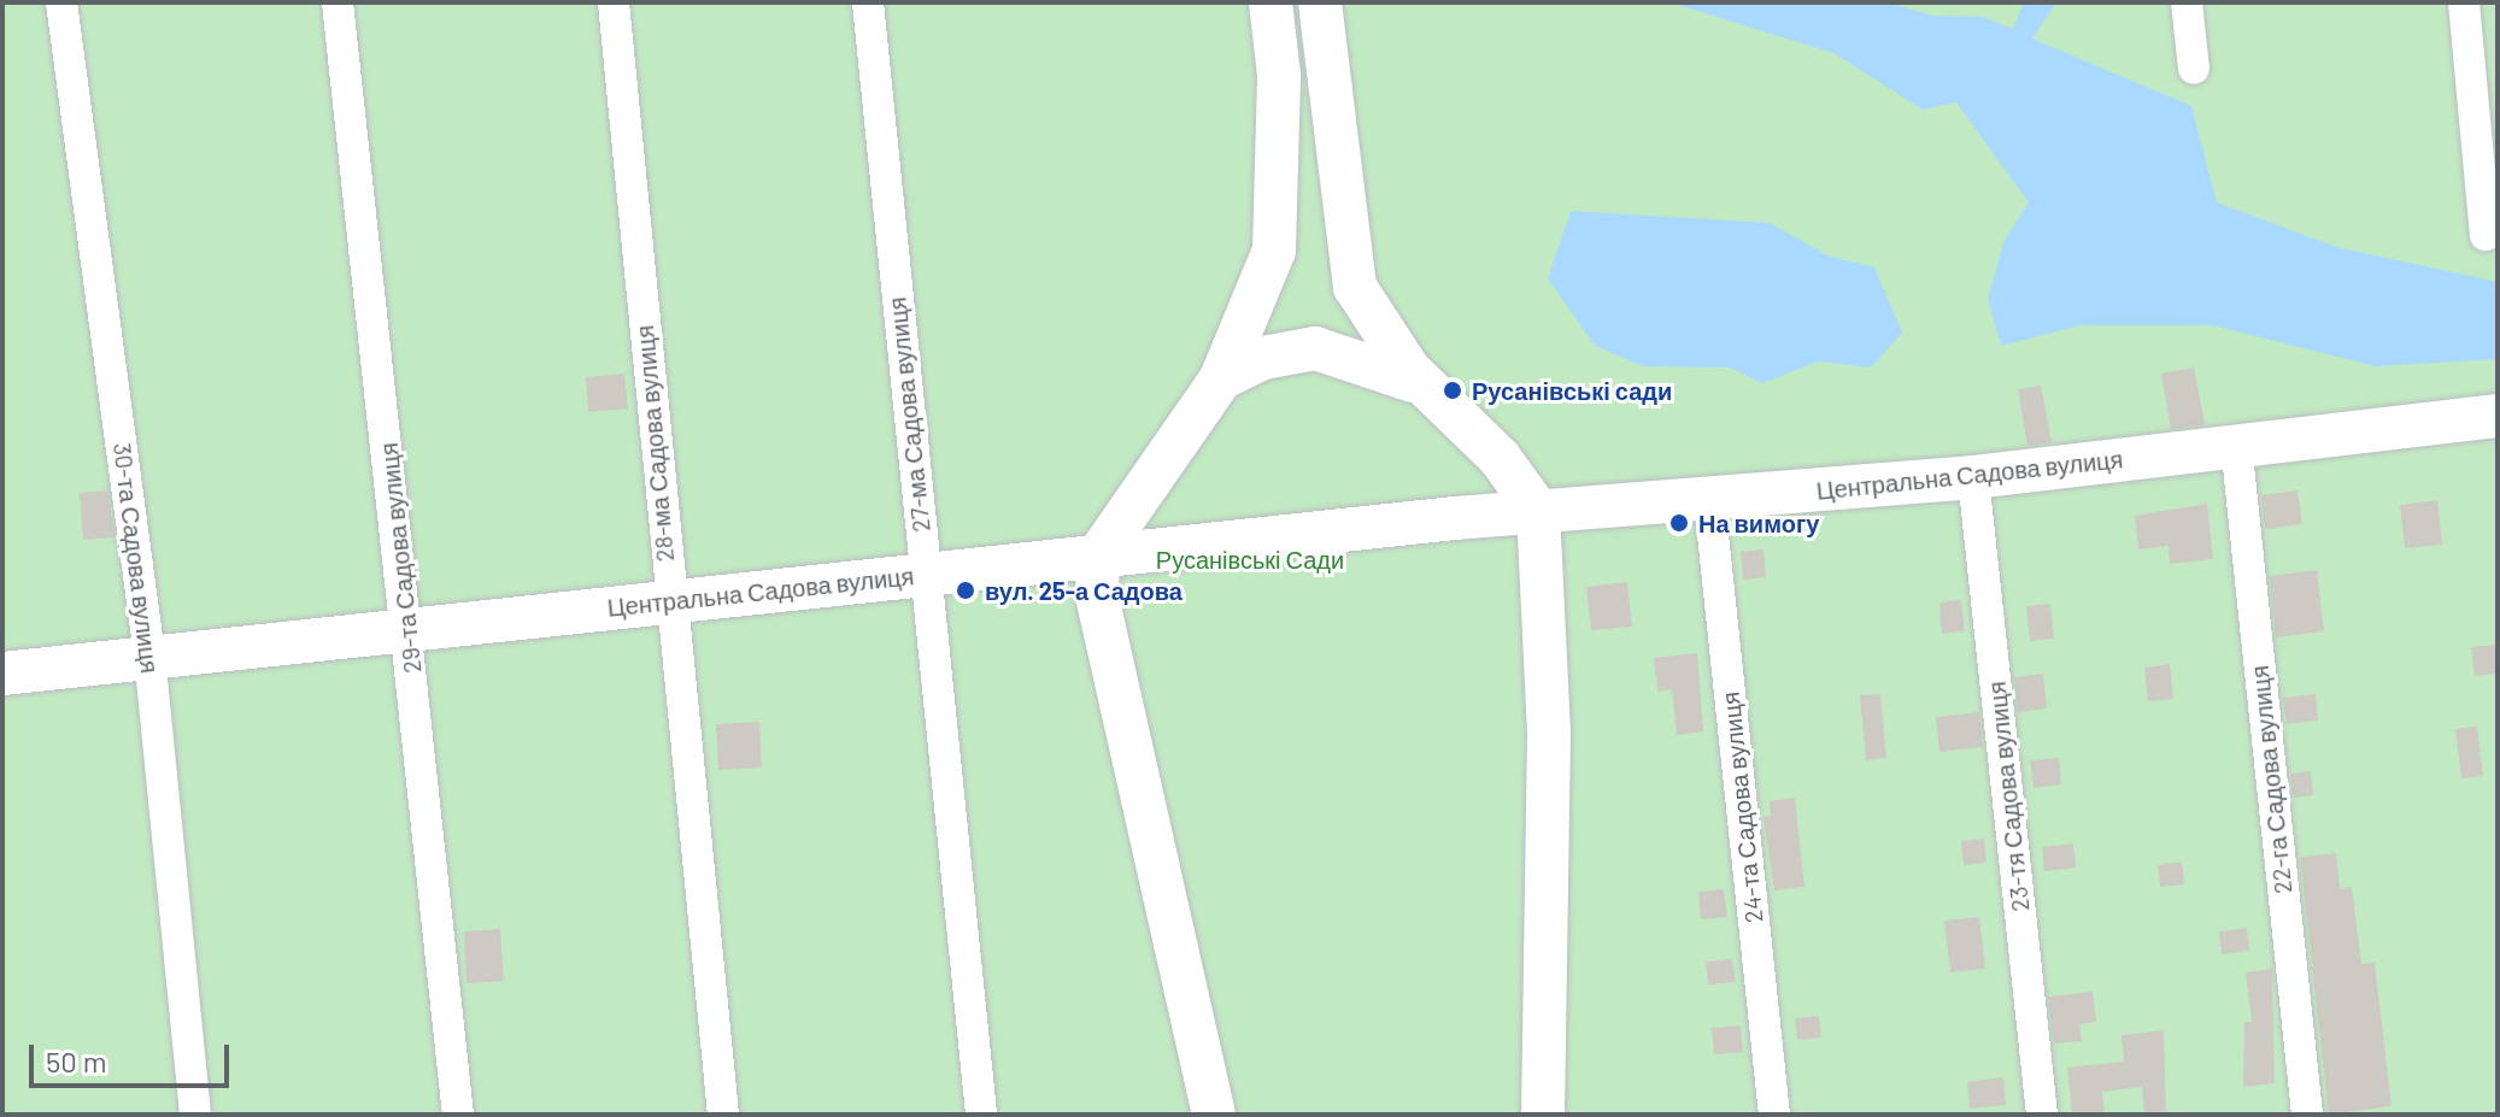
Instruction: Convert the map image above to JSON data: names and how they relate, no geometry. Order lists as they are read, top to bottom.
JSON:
{
  "streets": {
    "main road": ["Центральна Садова вулиця"],
    "street": [
      "27-ма Садова вулиця",
      "28-ма Садова вулиця",
      "30-та Садова вулиця",
      "29-та Садова вулиця",
      "22-га Садова вулиця",
      "23-тя Садова вулиця",
      "24-та Садова вулиця"
    ]
  },
  "crossings": [
    ["27-ма Садова вулиця", "Центральна Садова вулиця"],
    ["28-ма Садова вулиця", "Центральна Садова вулиця"],
    ["Центральна Садова вулиця", "30-та Садова вулиця"],
    ["Центральна Садова вулиця", "29-та Садова вулиця"],
    ["Центральна Садова вулиця", "22-га Садова вулиця"],
    ["Центральна Садова вулиця", "23-тя Садова вулиця"],
    ["Центральна Садова вулиця", "24-та Садова вулиця"]
  ],
  "parks": ["Русанівські Сади"],
  "places": ["Русанівські сади", "На вимогу", "вул. 25-а Садова"],
  "scale_bar": "50 m"
}
